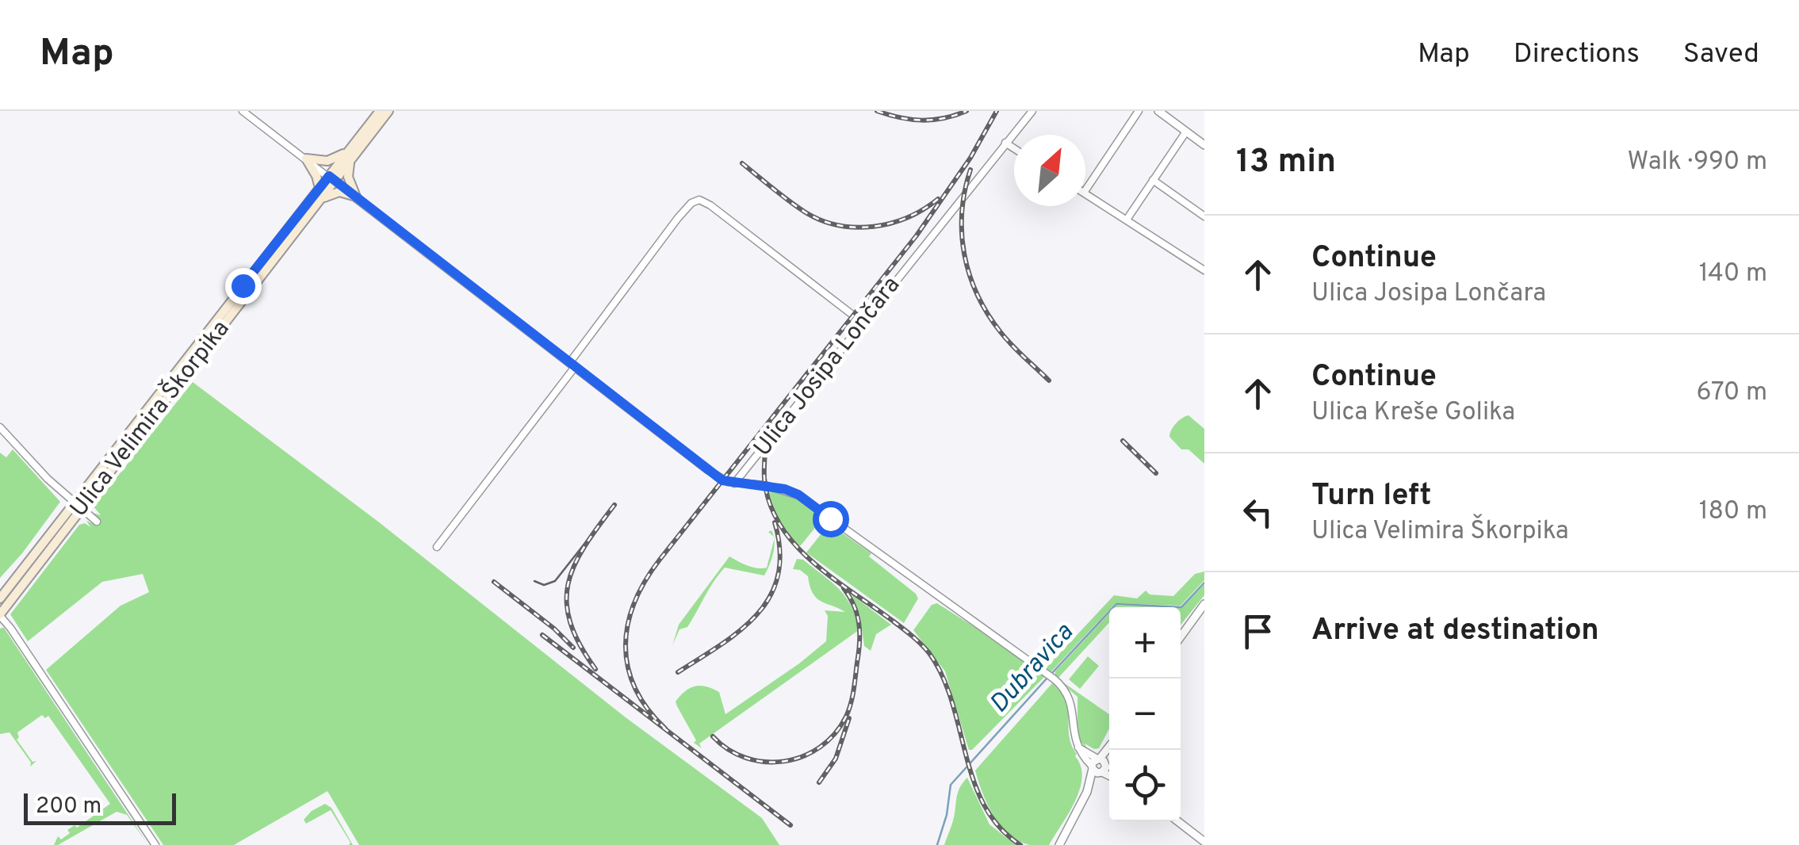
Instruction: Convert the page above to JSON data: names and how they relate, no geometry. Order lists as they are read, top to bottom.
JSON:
{
  "streets": {
    "main road": ["Ulica Velimira Škorpika"],
    "street": ["Ulica Josipa Lončara"]
  },
  "water": ["Dubravica"],
  "scale_bar": "200 m",
  "north": "top right",
  "page": {
    "header": "Map",
    "nav": ["Map", "Directions", "Saved"],
    "heading": ["13 min", "Walk · 990 m"],
    "list": [
      ["Continue", "Ulica Josipa Lončara", "140 m"],
      ["Continue", "Ulica Kreše Golika", "670 m"],
      ["Turn left", "Ulica Velimira Škorpika", "180 m"],
      "Arrive at destination"
    ],
    "map_buttons": ["+", "−"],
    "scale": "200 m"
  }
}
